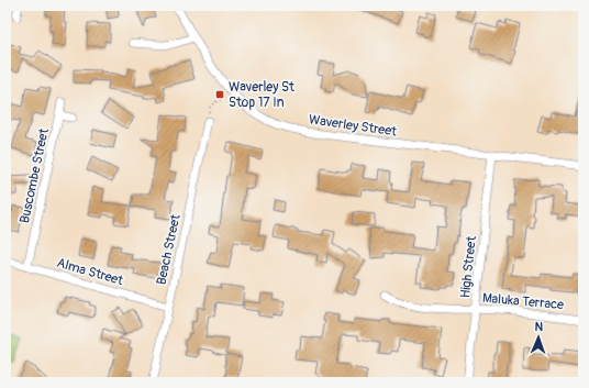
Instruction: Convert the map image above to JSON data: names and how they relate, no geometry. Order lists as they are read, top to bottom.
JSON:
{
  "streets": {
    "street": [
      "Waverley Street",
      "Buscombe Street",
      "Beach Street",
      "High Street",
      "Alma Street",
      "Maluka Terrace"
    ]
  },
  "crossings": [
    ["Waverley Street", "High Street"],
    ["Buscombe Street", "Alma Street"],
    ["Beach Street", "Alma Street"],
    ["High Street", "Maluka Terrace"]
  ],
  "places": {
    "transit": ["Waverley St Stop 17 In"]
  },
  "north": "top"
}
